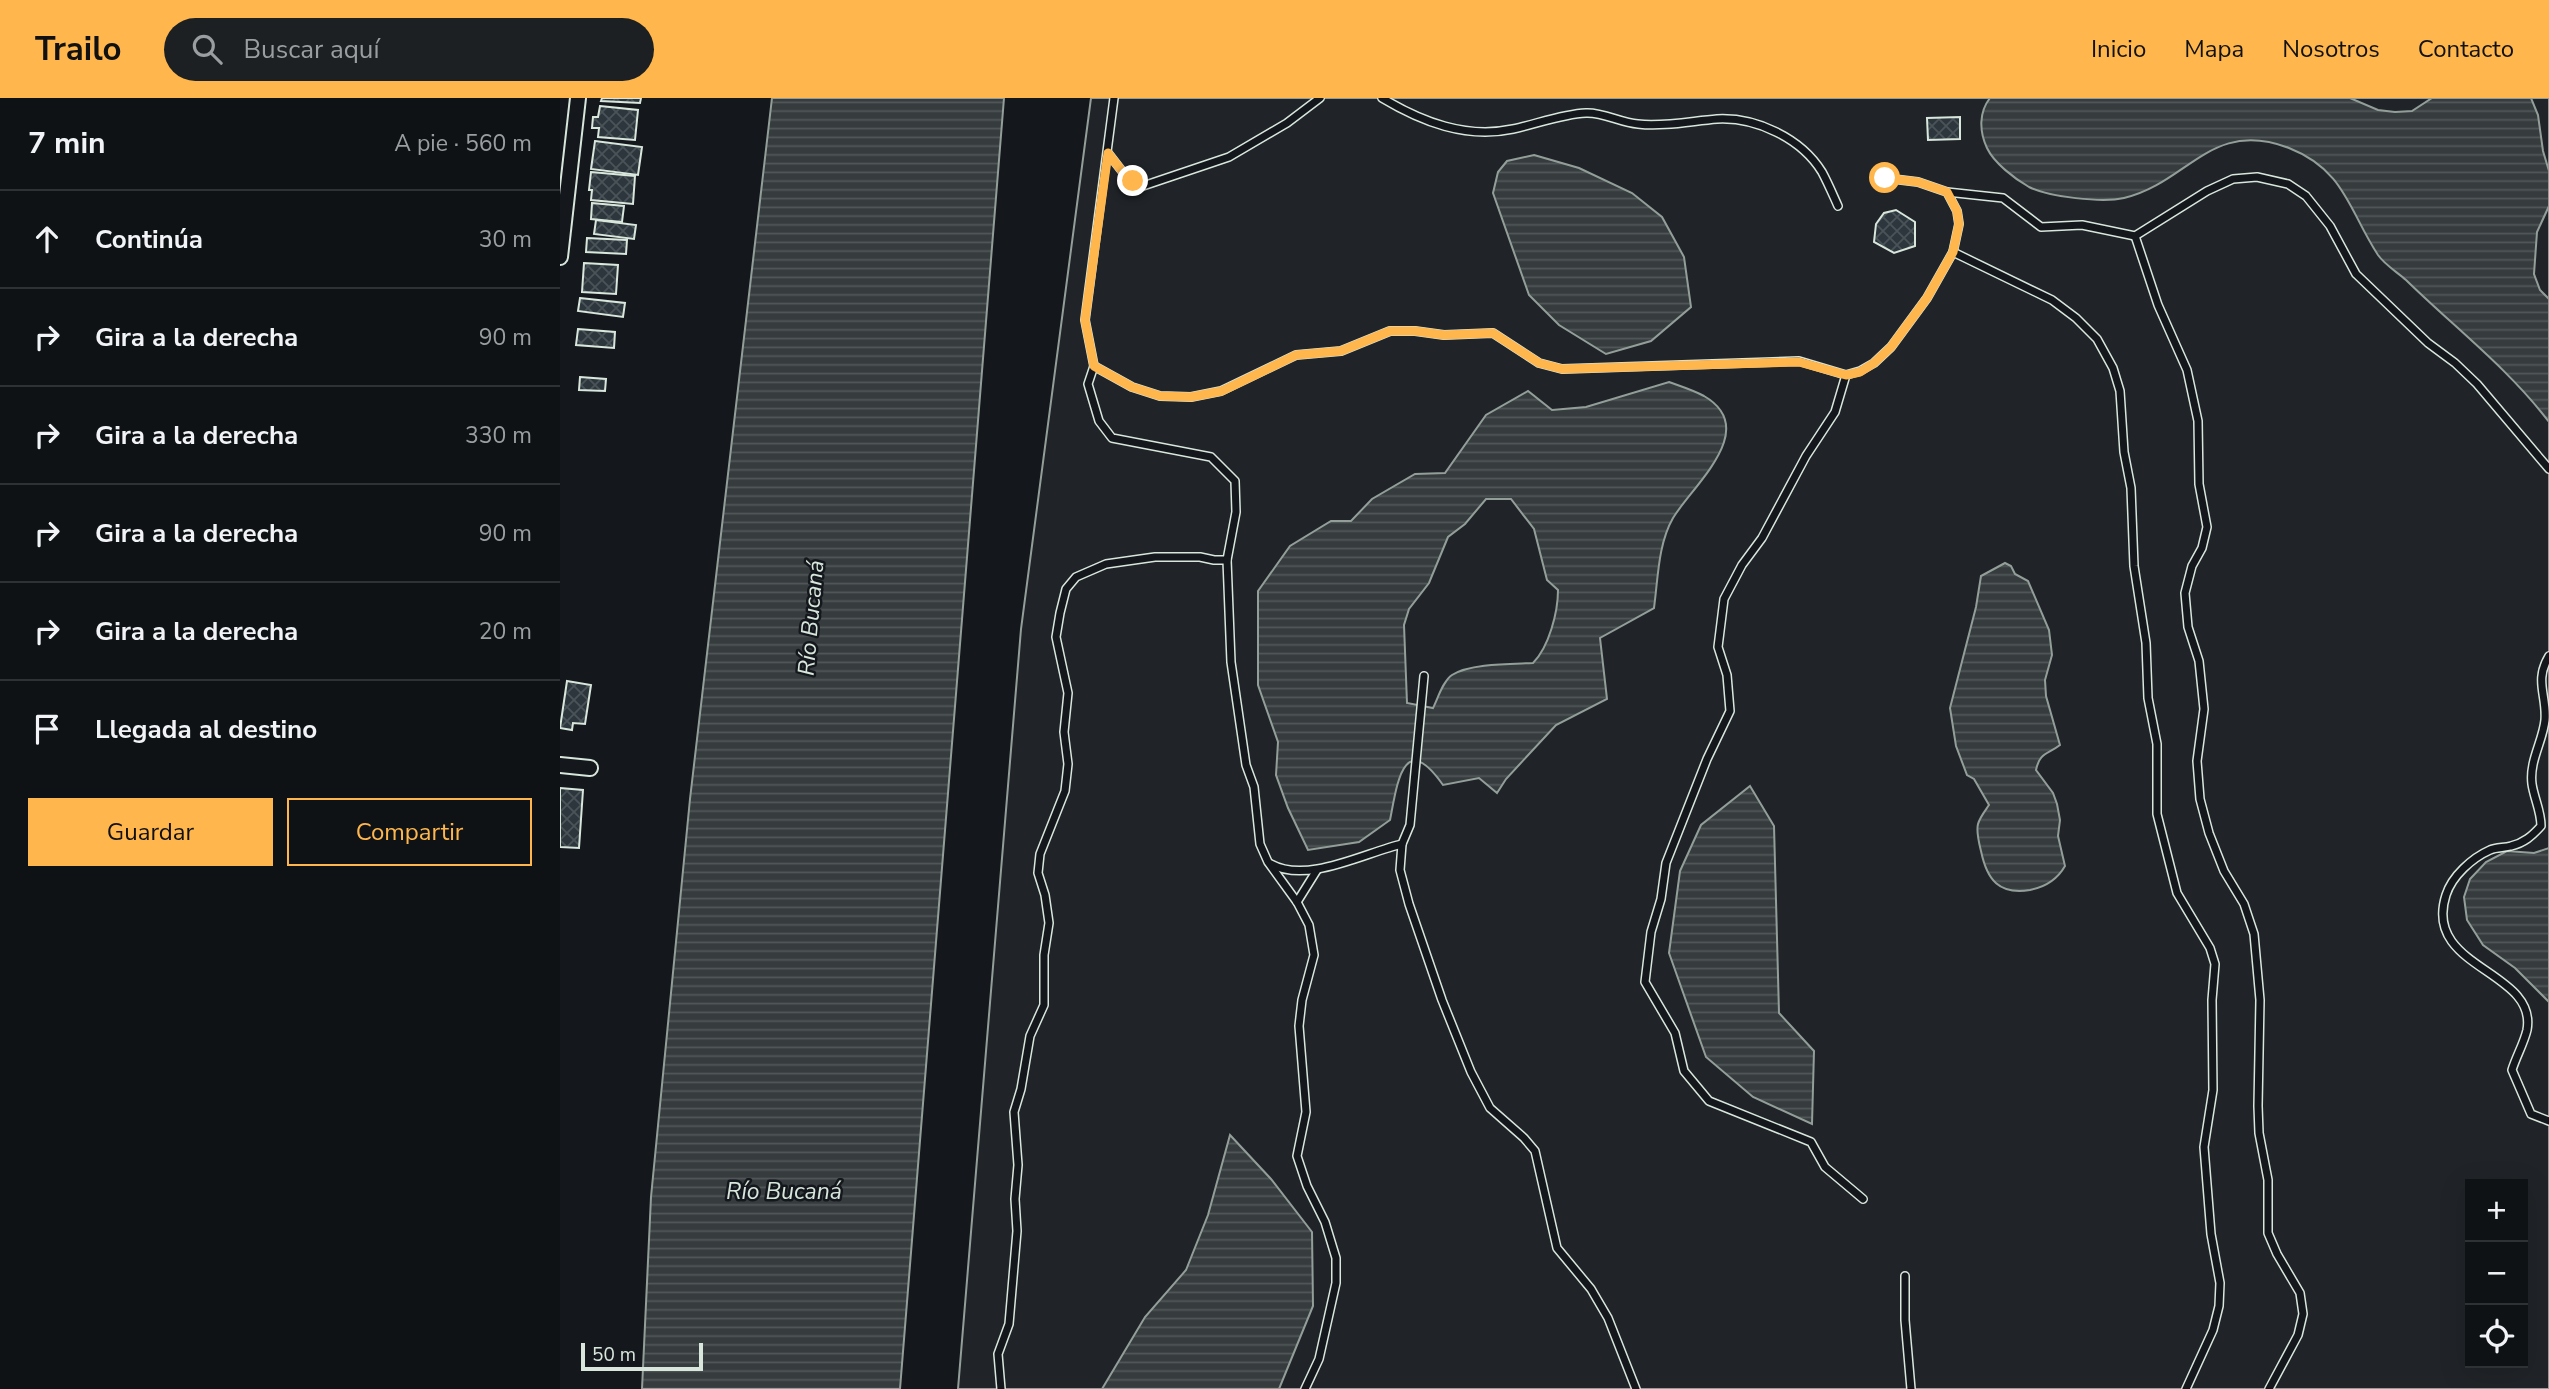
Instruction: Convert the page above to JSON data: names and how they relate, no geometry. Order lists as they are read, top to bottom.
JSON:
{
  "water": ["Río Bucaná"],
  "scale_bar": "50 m",
  "page": {
    "header": "Trailo",
    "search": "Buscar aquí",
    "nav": [
      "Inicio",
      "Mapa",
      "Nosotros",
      "Contacto"
    ],
    "heading": ["7 min", "A pie · 560 m"],
    "list": [
      ["Continúa", "30 m"],
      ["Gira a la derecha", "90 m"],
      ["Gira a la derecha", "330 m"],
      ["Gira a la derecha", "90 m"],
      ["Gira a la derecha", "20 m"],
      "Llegada al destino"
    ],
    "buttons": ["Guardar", "Compartir"],
    "map_buttons": ["+", "−"],
    "scale": "50 m"
  }
}
